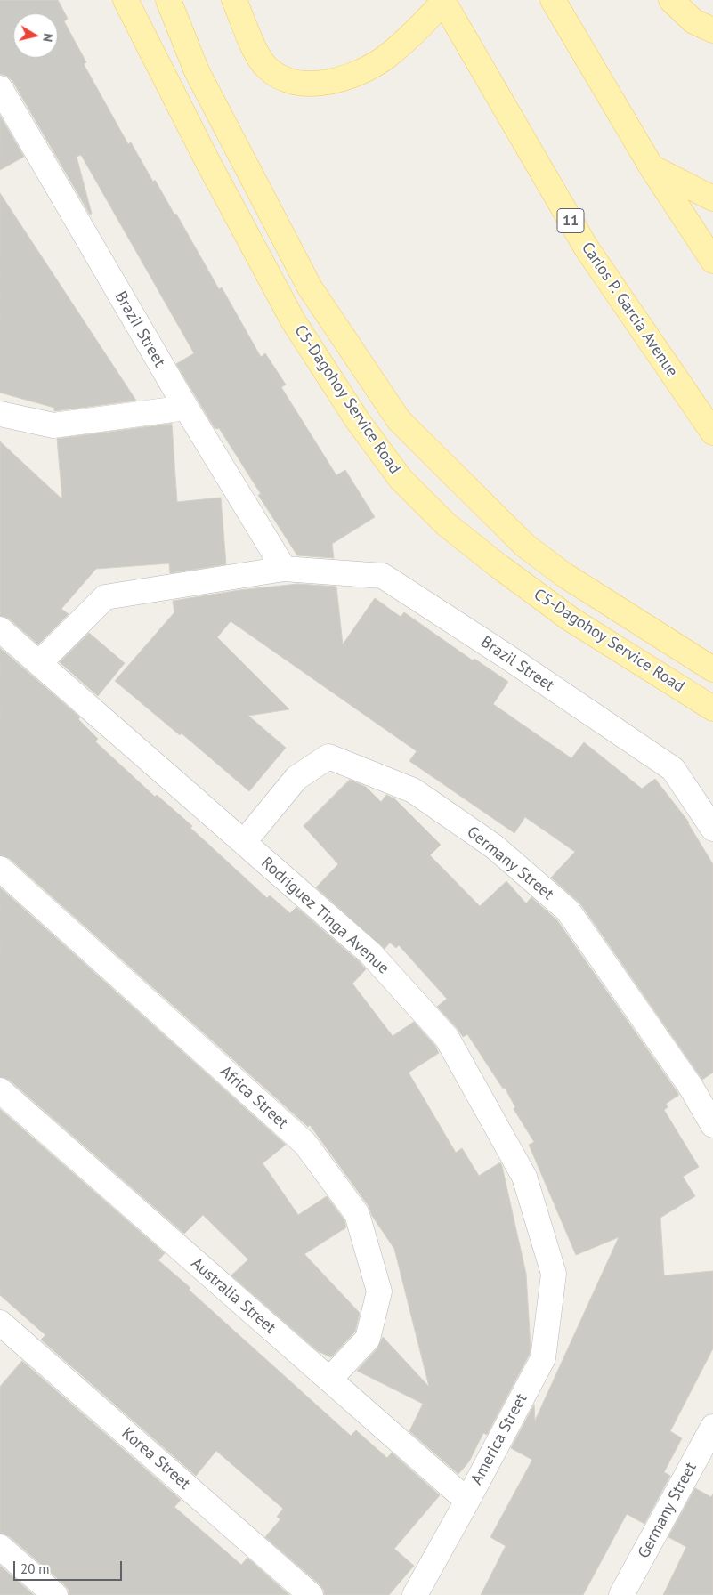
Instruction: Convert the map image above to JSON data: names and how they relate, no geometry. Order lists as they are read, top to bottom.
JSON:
{
  "streets": {
    "main road": ["11", "Carlos P. Garcia Avenue", "C5-Dagohoy Service Road"],
    "street": [
      "Brazil Street",
      "Germany Street",
      "Rodriguez Tinga Avenue",
      "Africa Street",
      "Australia Street",
      "America Street",
      "Korea Street"
    ]
  },
  "crossings": [
    ["Brazil Street", "Rodriguez Tinga Avenue"],
    ["Germany Street", "Rodriguez Tinga Avenue"],
    ["Rodriguez Tinga Avenue", "America Street"],
    ["Africa Street", "Australia Street"],
    ["Australia Street", "America Street"]
  ],
  "scale_bar": "20 m",
  "north": "right"
}
